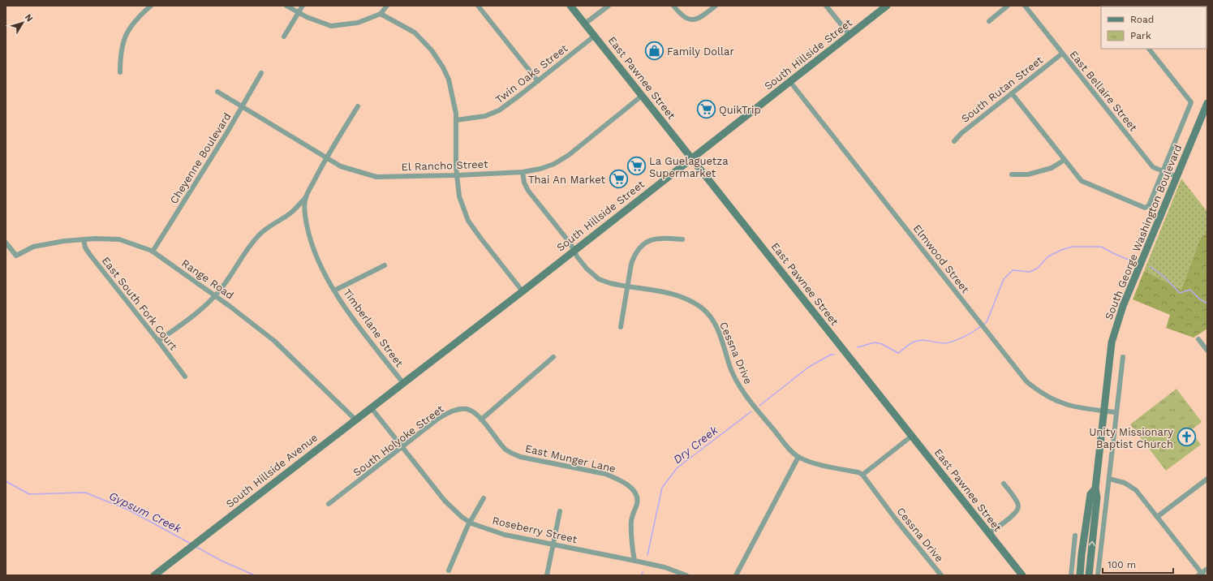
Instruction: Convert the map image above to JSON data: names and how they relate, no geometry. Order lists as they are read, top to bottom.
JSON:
{
  "streets": {
    "main road": [
      "South Hillside Street",
      "East Pawnee Street",
      "South George Washington Boulevard",
      "South Hillside Avenue"
    ],
    "street": [
      "Twin Oaks Street",
      "South Rutan Street",
      "East Bellaire Street",
      "Cheyenne Boulevard",
      "El Rancho Street",
      "Elmwood Street",
      "Range Road",
      "East South Fork Court",
      "Timberlane Street",
      "Cessna Drive",
      "South Holyoke Street",
      "East Munger Lane",
      "Roseberry Street"
    ]
  },
  "crossings": [
    ["South Hillside Street", "East Pawnee Street"],
    ["South Hillside Street", "Elmwood Street"],
    ["South Hillside Street", "Timberlane Street"],
    ["South Hillside Street", "Cessna Drive"],
    ["South Hillside Street", "South Hillside Avenue"],
    ["Twin Oaks Street", "East Pawnee Street"],
    ["East Pawnee Street", "El Rancho Street"],
    ["South Rutan Street", "East Bellaire Street"],
    ["East Bellaire Street", "South George Washington Boulevard"],
    ["Cheyenne Boulevard", "El Rancho Street"],
    ["Cheyenne Boulevard", "Range Road"],
    ["El Rancho Street", "Timberlane Street"],
    ["El Rancho Street", "Cessna Drive"],
    ["South George Washington Boulevard", "Elmwood Street"],
    ["Range Road", "East South Fork Court"],
    ["Range Road", "South Hillside Avenue"],
    ["Timberlane Street", "South Hillside Avenue"],
    ["South Holyoke Street", "East Munger Lane"],
    ["South Holyoke Street", "Roseberry Street"],
    ["East Munger Lane", "Roseberry Street"],
    ["South Hillside Avenue", "Roseberry Street"]
  ],
  "water": ["Dry Creek", "Gypsum Creek"],
  "places": {
    "shop": ["Family Dollar"],
    "supermarket": ["QuikTrip", "La Guelaguetza Supermarket", "Thai An Market"],
    "church": ["Unity Missionary Baptist Church"]
  },
  "legend": ["Road", "Park"],
  "scale_bar": "100 m",
  "north": "top right"
}
